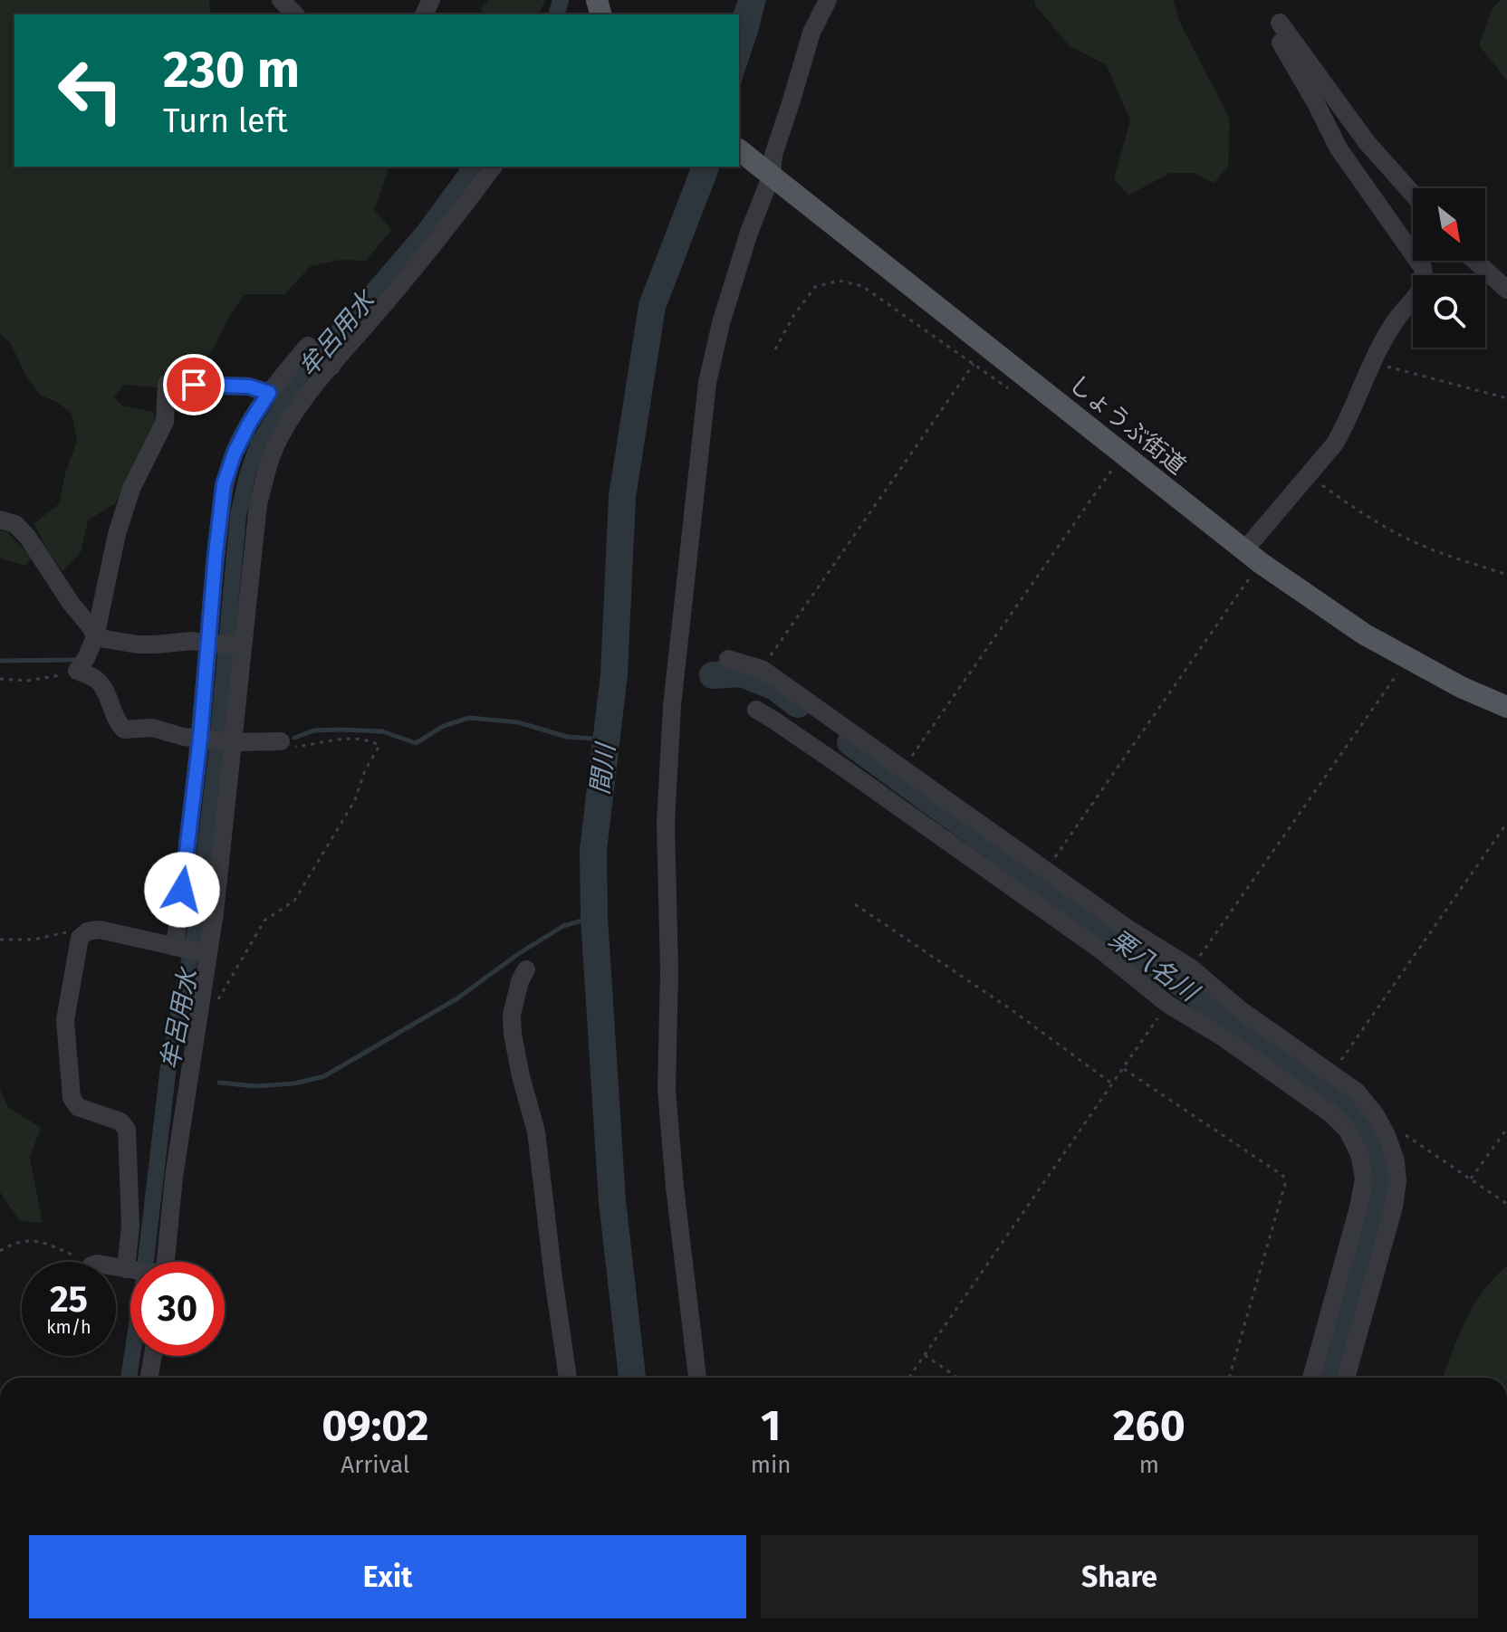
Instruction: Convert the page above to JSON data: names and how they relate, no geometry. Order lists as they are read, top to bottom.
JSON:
{
  "streets": {
    "main road": ["しょうぶ街道"]
  },
  "water": ["牟呂用水", "間川", "栗八名川"],
  "north": "bottom right",
  "page": {
    "turn": ["230 m", "Turn left"],
    "speed": "25 km/h",
    "limit": "30",
    "eta": [
      "09:02",
      "Arrival",
      "1",
      "min",
      "260",
      "m"
    ],
    "buttons": ["Exit", "Share"]
  }
}
